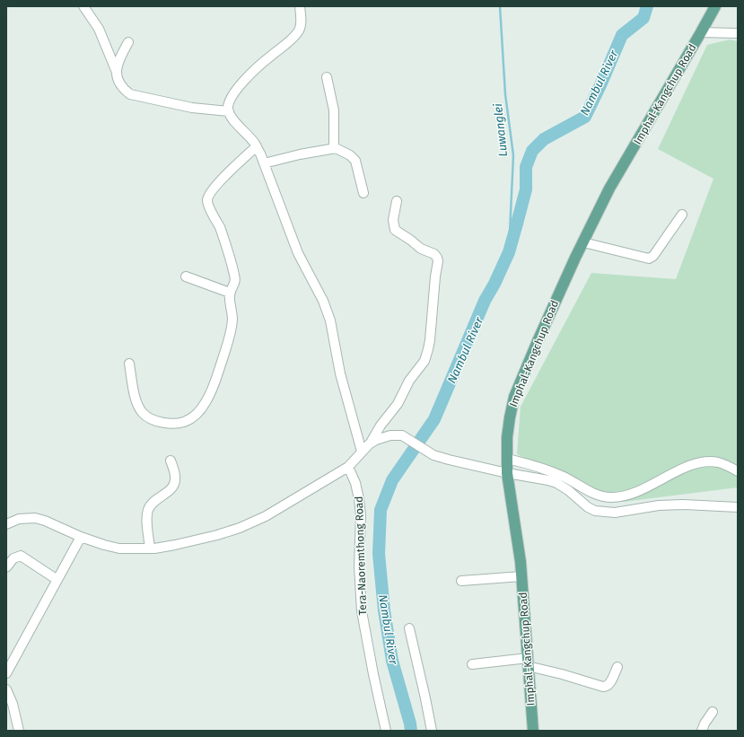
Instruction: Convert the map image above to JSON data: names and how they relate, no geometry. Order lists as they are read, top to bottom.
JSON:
{
  "streets": {
    "main road": ["Imphal-Kangchup Road"],
    "street": ["Tera-Naoremthong Road"]
  },
  "water": ["Nambul River", "Luwanglei"]
}
